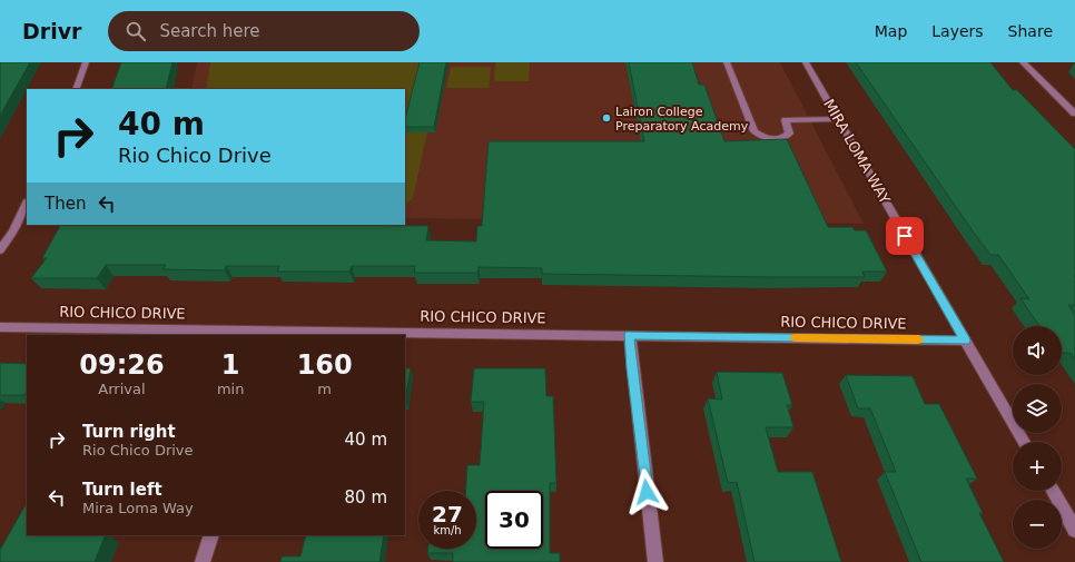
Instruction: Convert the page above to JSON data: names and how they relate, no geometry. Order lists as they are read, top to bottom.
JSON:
{
  "streets": {
    "street": ["MIRA LOMA WAY", "RIO CHICO DRIVE"]
  },
  "crossings": [
    ["MIRA LOMA WAY", "RIO CHICO DRIVE"]
  ],
  "places": ["Lairon College Preparatory Academy"],
  "page": {
    "header": "Drivr",
    "search": "Search here",
    "nav": ["Map", "Layers", "Share"],
    "turn": ["40 m", "Rio Chico Drive"],
    "then": "Then",
    "map_buttons": ["+", "−"],
    "eta": [
      "09:26",
      "Arrival",
      "1",
      "min",
      "160",
      "m"
    ],
    "list": [
      {
        "name": "Turn right",
        "note": "Rio Chico Drive",
        "value": "40 m"
      },
      {
        "name": "Turn left",
        "note": "Mira Loma Way",
        "value": "80 m"
      }
    ],
    "speed": "27 km/h",
    "limit": "30"
  }
}
